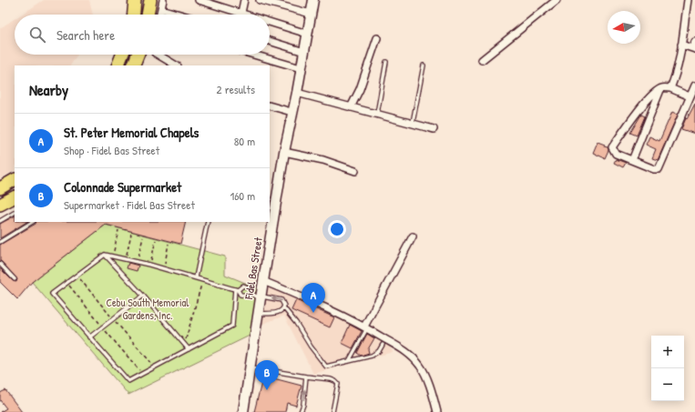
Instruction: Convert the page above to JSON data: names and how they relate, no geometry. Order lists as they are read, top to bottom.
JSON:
{
  "streets": {
    "street": ["Fidel Bas Street"]
  },
  "parks": ["Cebu South Memorial Gardens, Inc."],
  "north": "left",
  "page": {
    "search": "Search here",
    "heading": ["Nearby", "2 results"],
    "list": [
      {
        "mark": "A",
        "name": "St. Peter Memorial Chapels",
        "note": "Shop · Fidel Bas Street",
        "value": "80 m"
      },
      {
        "mark": "B",
        "name": "Colonnade Supermarket",
        "note": "Supermarket · Fidel Bas Street",
        "value": "160 m"
      }
    ],
    "pins": ["A", "B"],
    "map_buttons": ["+", "−"]
  }
}
